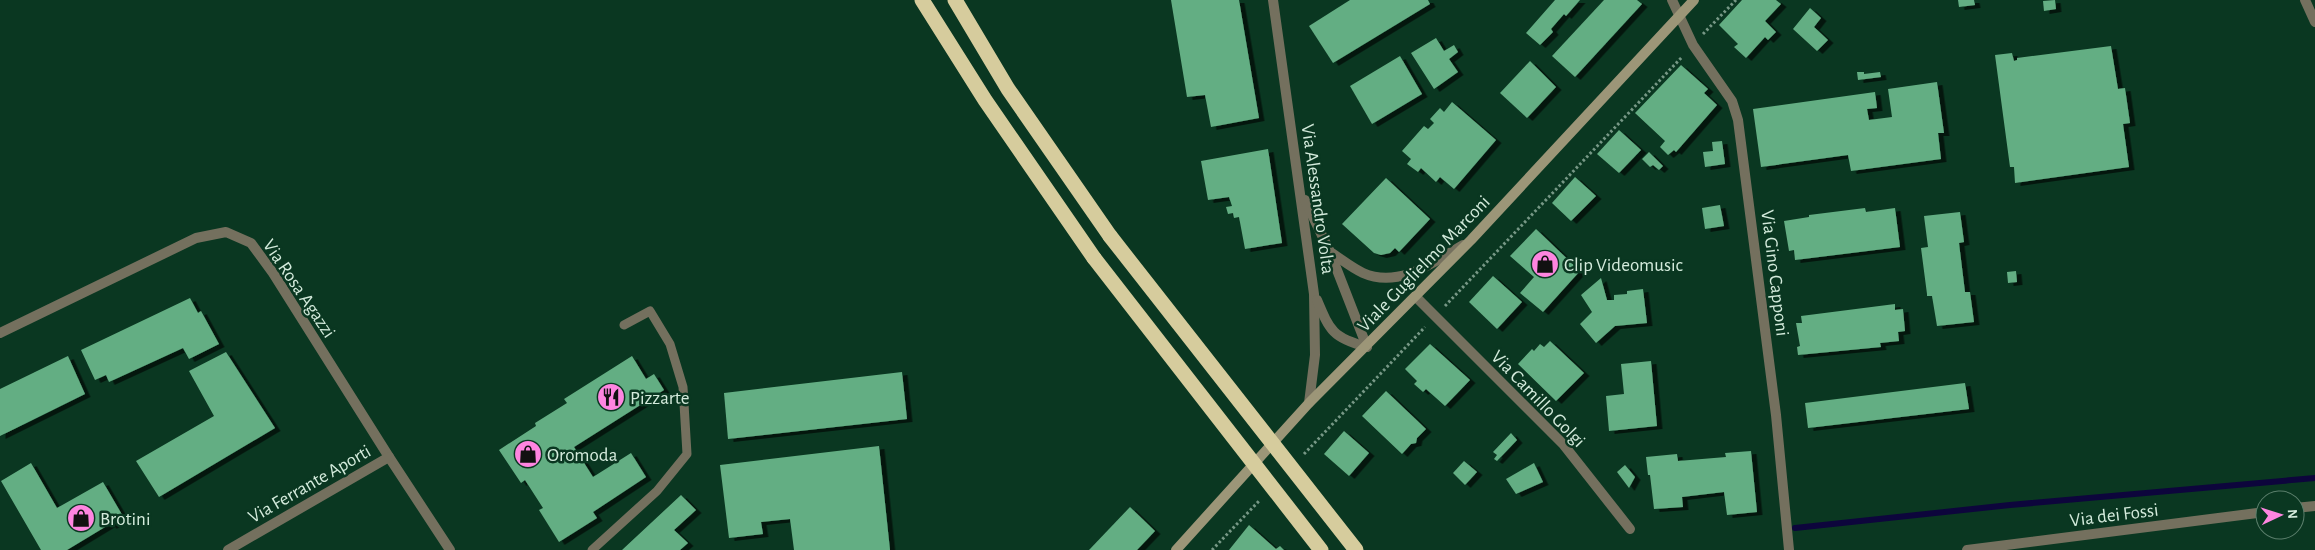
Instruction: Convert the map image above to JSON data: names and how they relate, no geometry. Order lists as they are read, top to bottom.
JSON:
{
  "streets": {
    "street": [
      "Via Alessandro Volta",
      "Viale Guglielmo Marconi",
      "Via Gino Capponi",
      "Via Rosa Agazzi",
      "Via Camillo Golgi",
      "Via Ferrante Aporti",
      "Via dei Fossi"
    ]
  },
  "crossings": [
    ["Via Alessandro Volta", "Viale Guglielmo Marconi"],
    ["Viale Guglielmo Marconi", "Via Gino Capponi"],
    ["Viale Guglielmo Marconi", "Via Camillo Golgi"],
    ["Via Rosa Agazzi", "Via Ferrante Aporti"]
  ],
  "places": {
    "shop": ["Clip Videomusic", "Oromoda", "Brotini"],
    "restaurant": ["Pizzarte"]
  },
  "north": "right"
}
